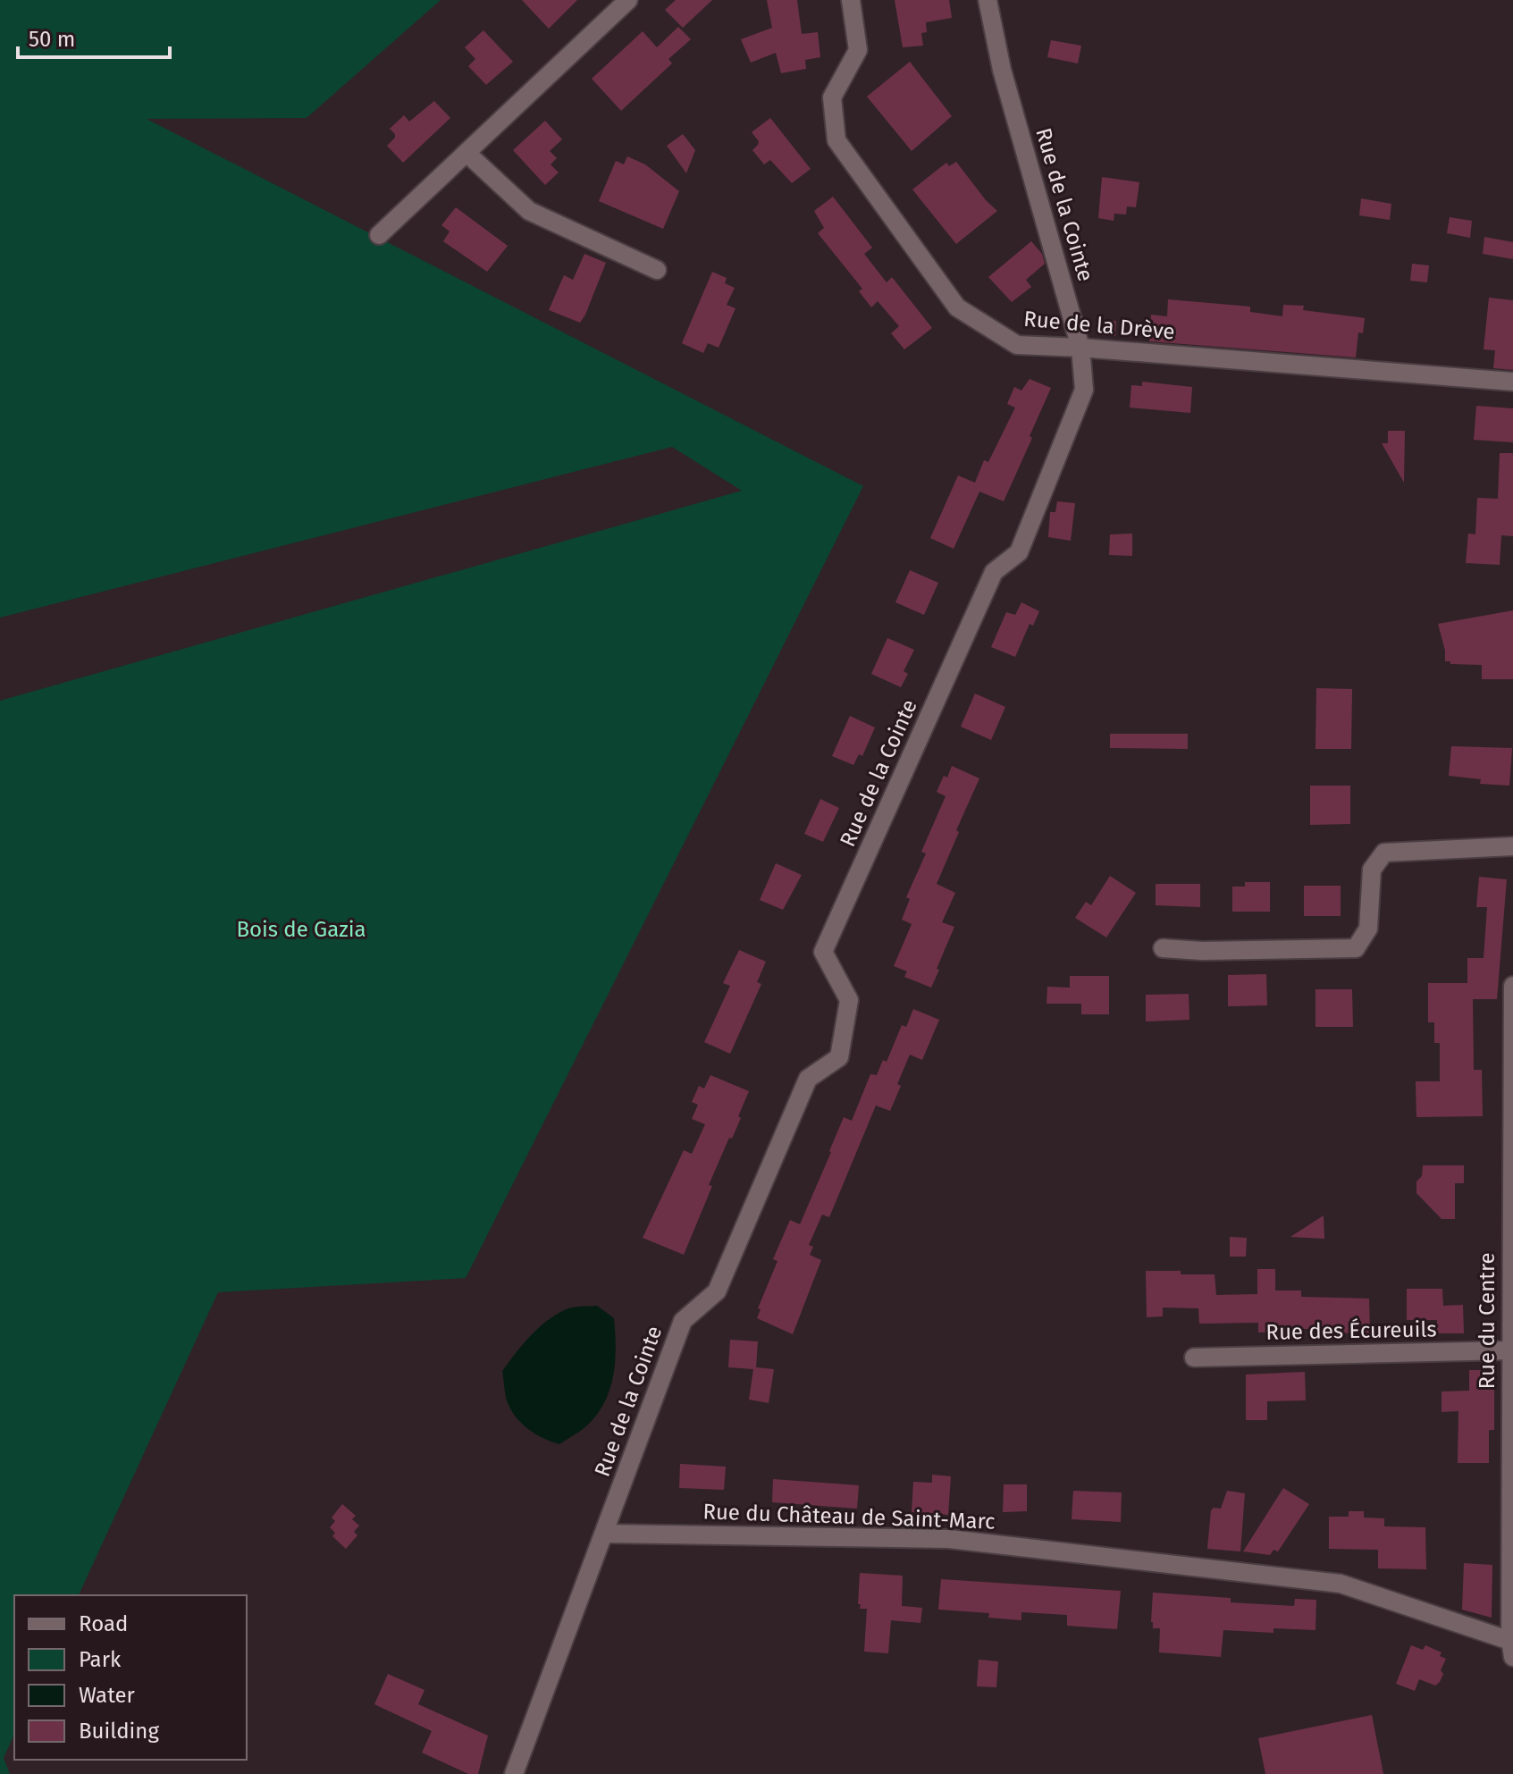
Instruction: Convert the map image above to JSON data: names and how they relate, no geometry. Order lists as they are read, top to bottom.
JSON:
{
  "streets": {
    "street": [
      "Rue de la Cointe",
      "Rue de la Drève",
      "Rue du Centre",
      "Rue des Écureuils",
      "Rue du Château de Saint-Marc"
    ]
  },
  "crossings": [
    ["Rue de la Cointe", "Rue de la Drève"],
    ["Rue de la Cointe", "Rue du Château de Saint-Marc"],
    ["Rue du Centre", "Rue des Écureuils"],
    ["Rue du Centre", "Rue du Château de Saint-Marc"]
  ],
  "parks": ["Bois de Gazia"],
  "legend": [
    "Road",
    "Park",
    "Water",
    "Building"
  ],
  "scale_bar": "50 m"
}
